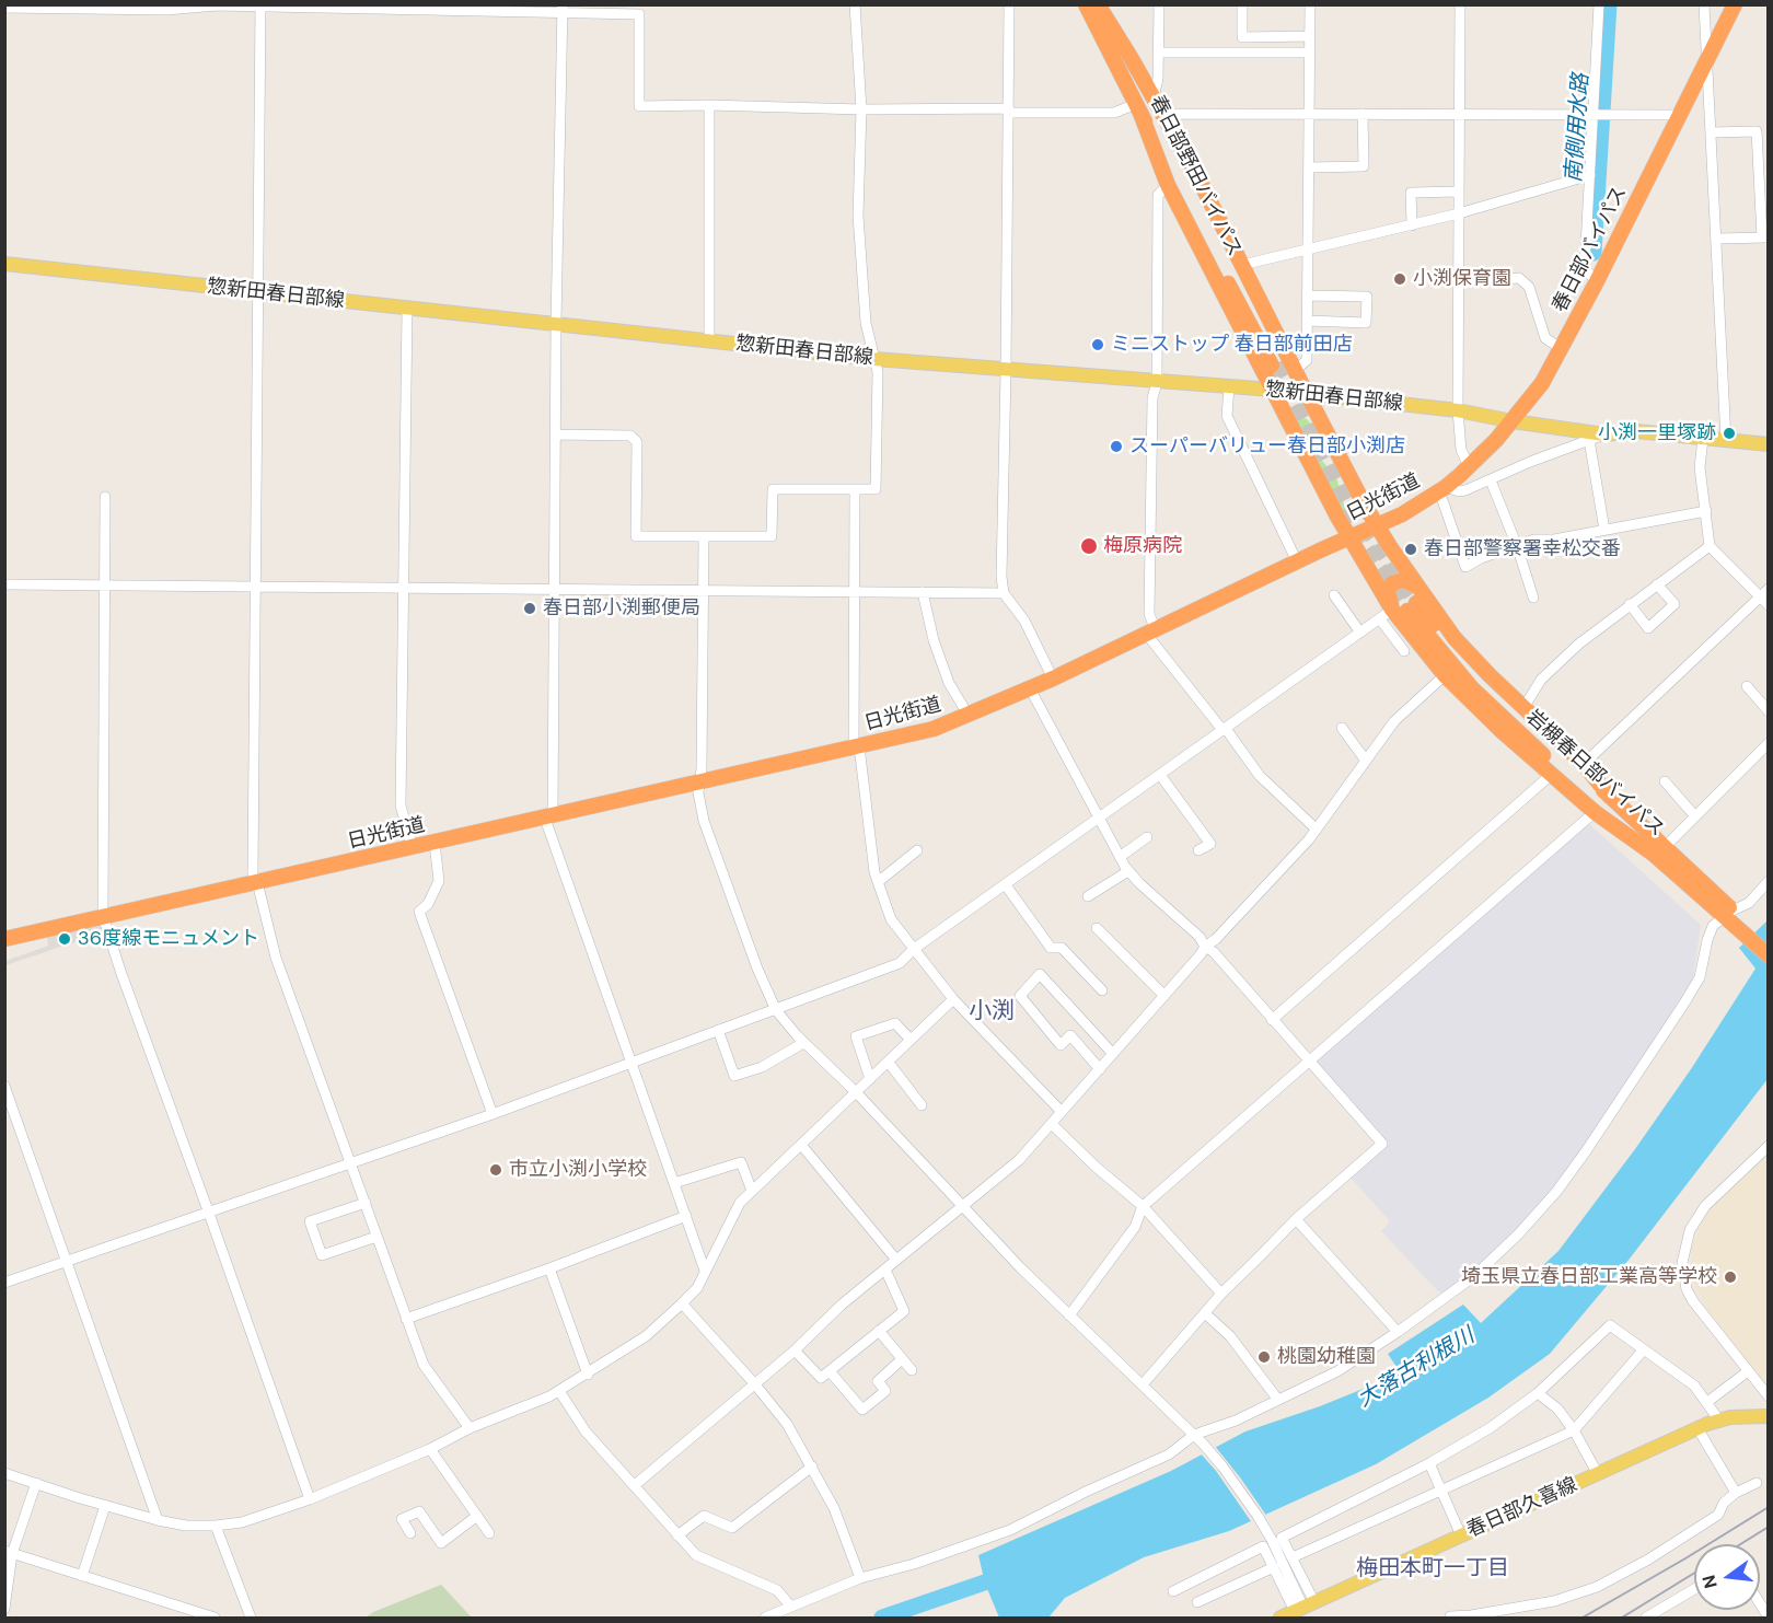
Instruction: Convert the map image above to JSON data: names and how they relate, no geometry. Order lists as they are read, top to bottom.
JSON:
{
  "streets": {
    "highway": [
      "春日部野田バイパス",
      "春日部バイパス",
      "日光街道",
      "岩槻春日部バイパス"
    ],
    "main road": ["惣新田春日部線", "春日部久喜線"]
  },
  "crossings": [
    ["春日部バイパス", "惣新田春日部線"],
    ["春日部バイパス", "日光街道"],
    ["惣新田春日部線", "日光街道"]
  ],
  "districts": ["小渕", "梅田本町一丁目"],
  "water": ["南側用水路", "大落古利根川"],
  "places": [
    "小渕保育園",
    "ミニストップ 春日部前田店",
    "小渕一里塚跡",
    "スーパーバリュー春日部小渕店",
    "梅原病院",
    "春日部警察署幸松交番",
    "春日部小渕郵便局",
    "36度線モニュメント",
    "市立小渕小学校",
    "埼玉県立春日部工業高等学校",
    "桃園幼稚園"
  ],
  "north": "left"
}
